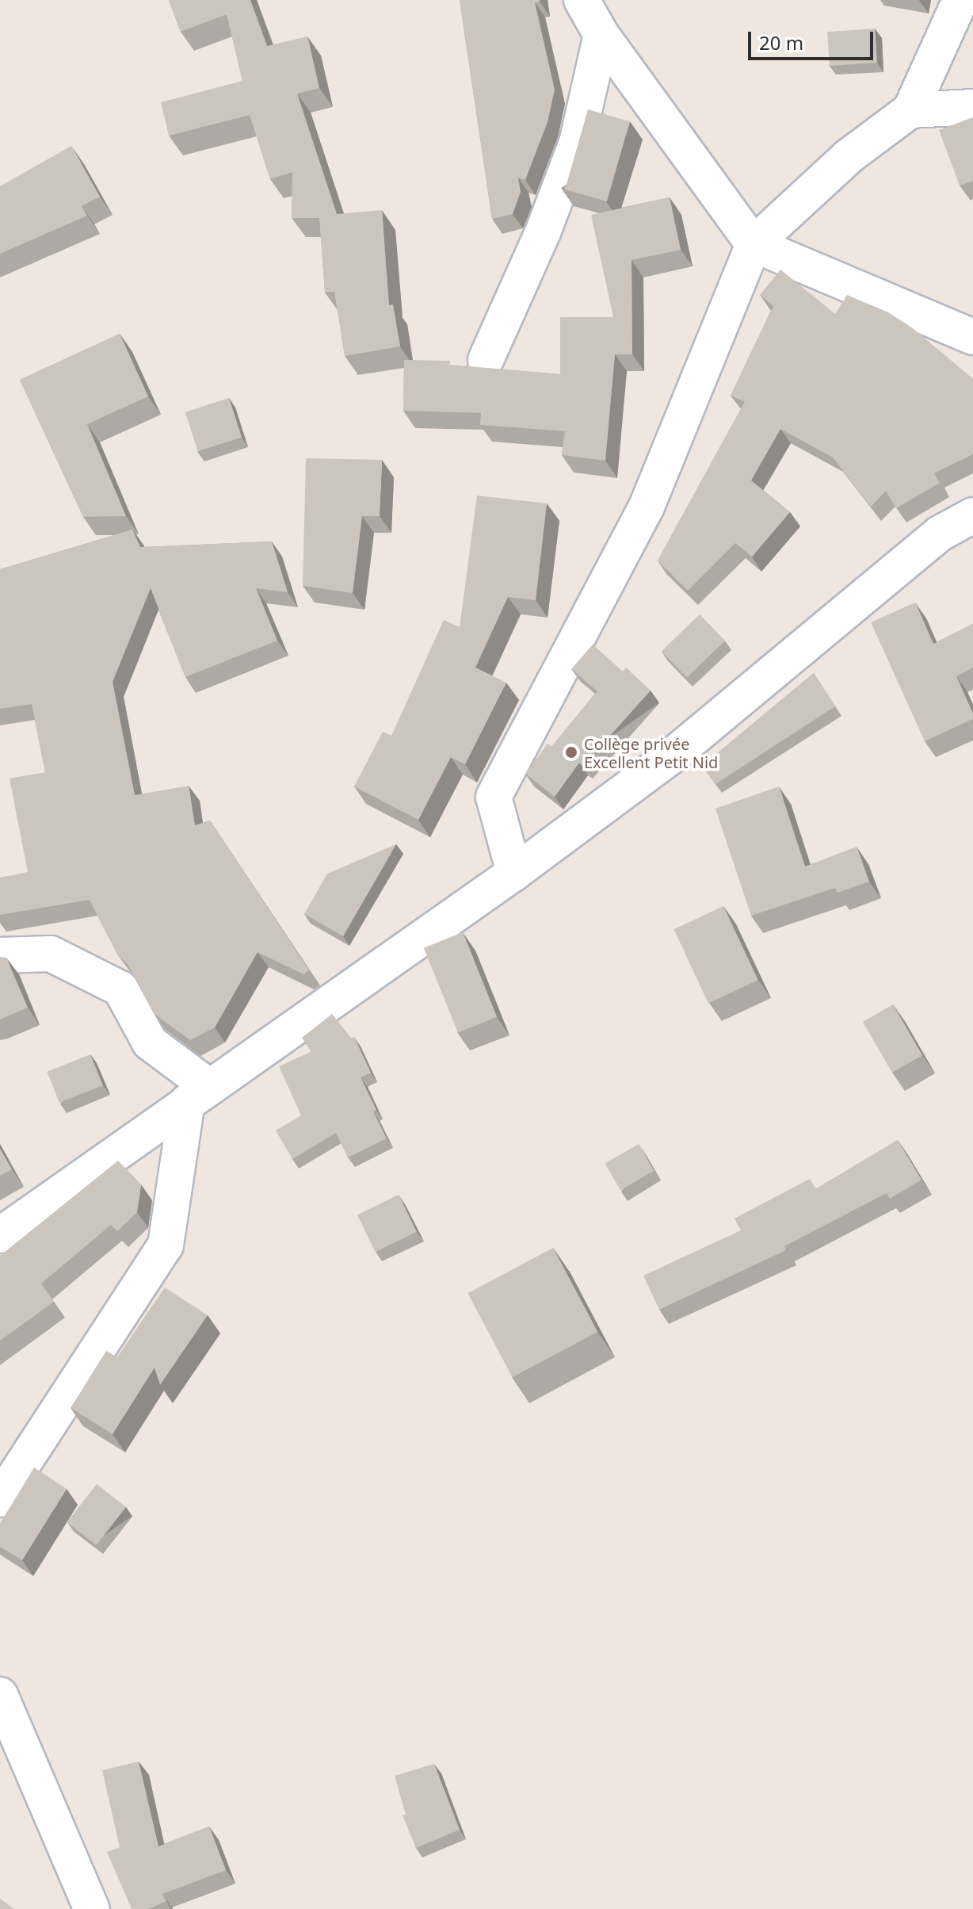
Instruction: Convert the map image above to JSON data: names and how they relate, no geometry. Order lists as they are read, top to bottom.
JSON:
{
  "places": ["Collège privée Excellent Petit Nid"],
  "scale_bar": "20 m"
}
